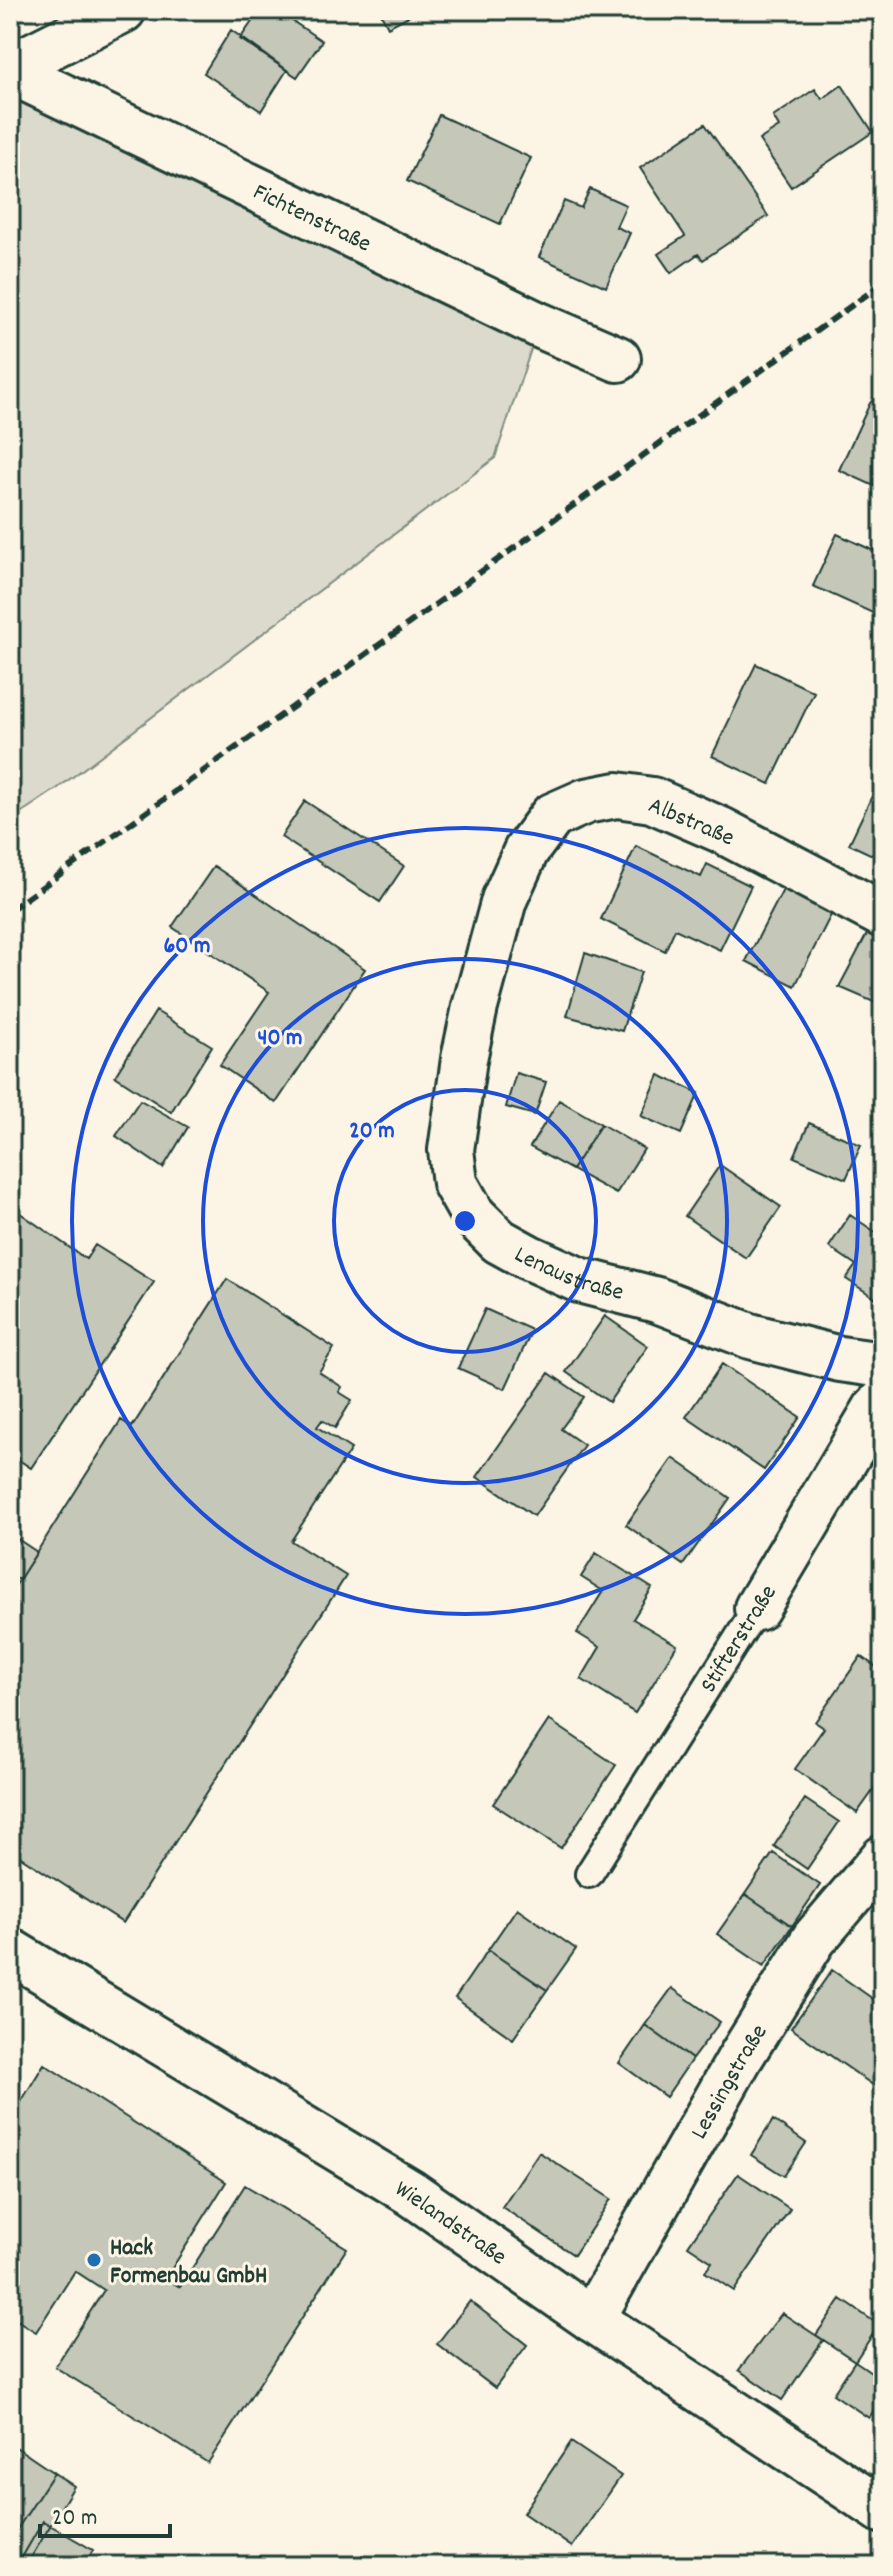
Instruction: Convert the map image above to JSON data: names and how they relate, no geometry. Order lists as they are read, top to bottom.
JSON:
{
  "streets": {
    "street": [
      "Fichtenstraße",
      "Albstraße",
      "Lenaustraße",
      "Stifterstraße",
      "Lessingstraße",
      "Wielandstraße"
    ]
  },
  "crossings": [
    ["Albstraße", "Lenaustraße"],
    ["Lessingstraße", "Wielandstraße"]
  ],
  "places": ["Hack Formenbau GmbH"],
  "scale_bar": "20 m",
  "rings": ["60 m", "40 m", "20 m"]
}
